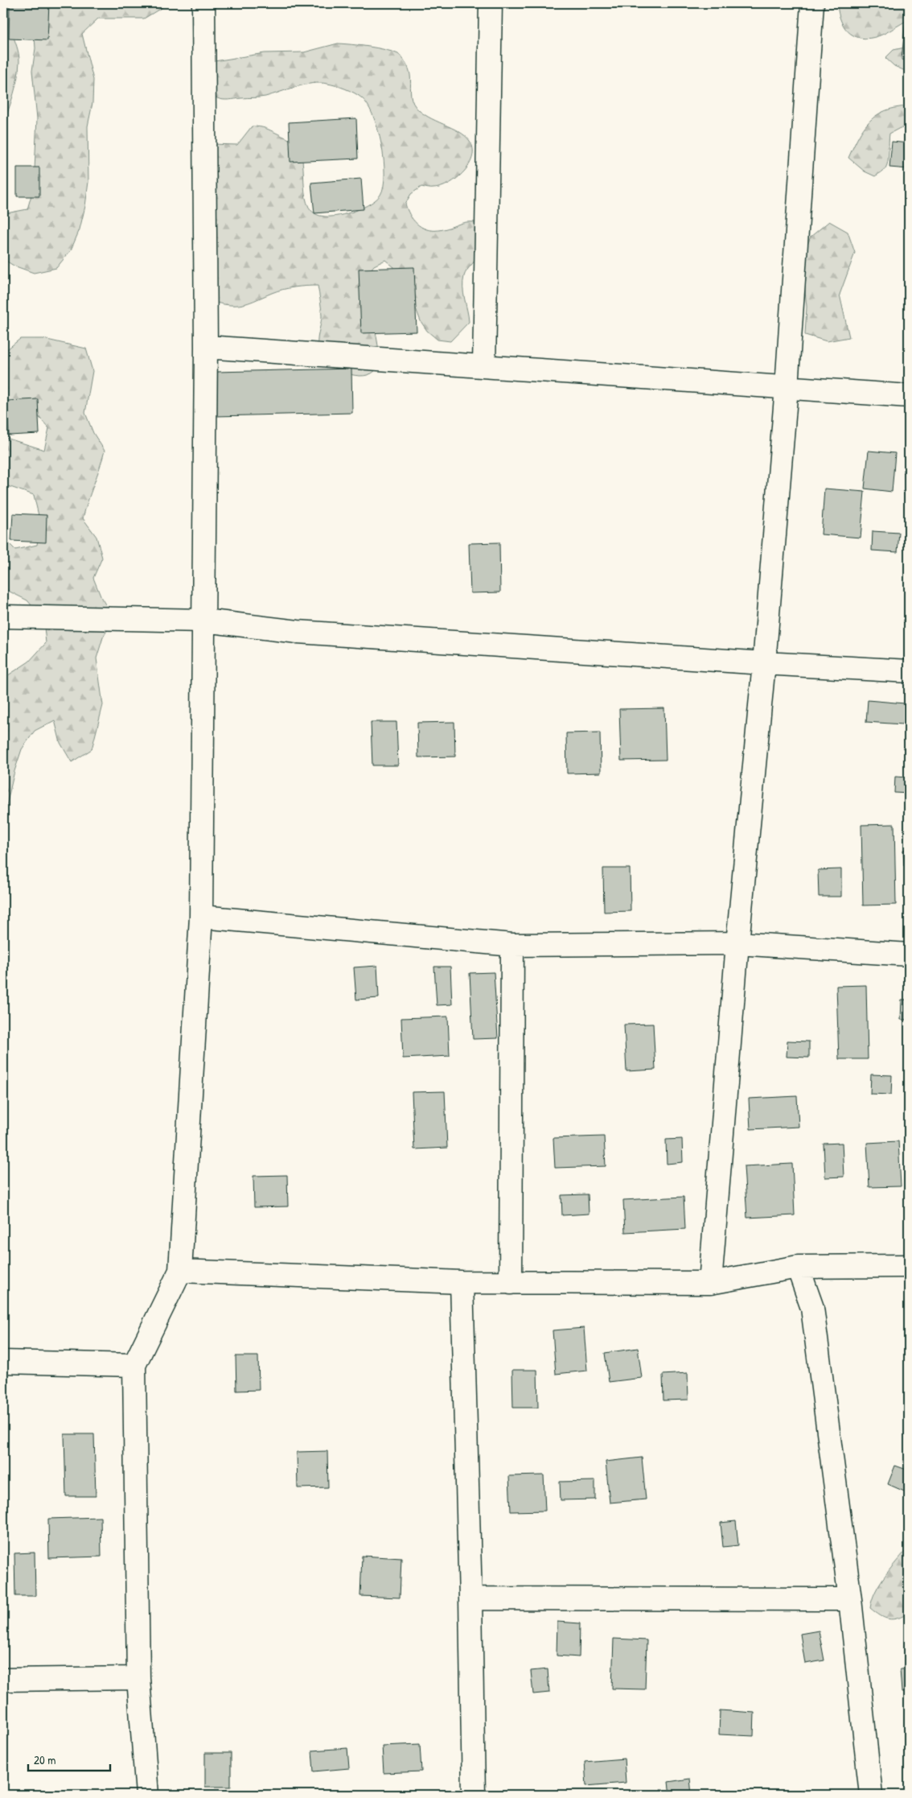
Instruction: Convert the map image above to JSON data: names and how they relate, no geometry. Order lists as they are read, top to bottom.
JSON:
{
  "scale_bar": "20 m"
}
